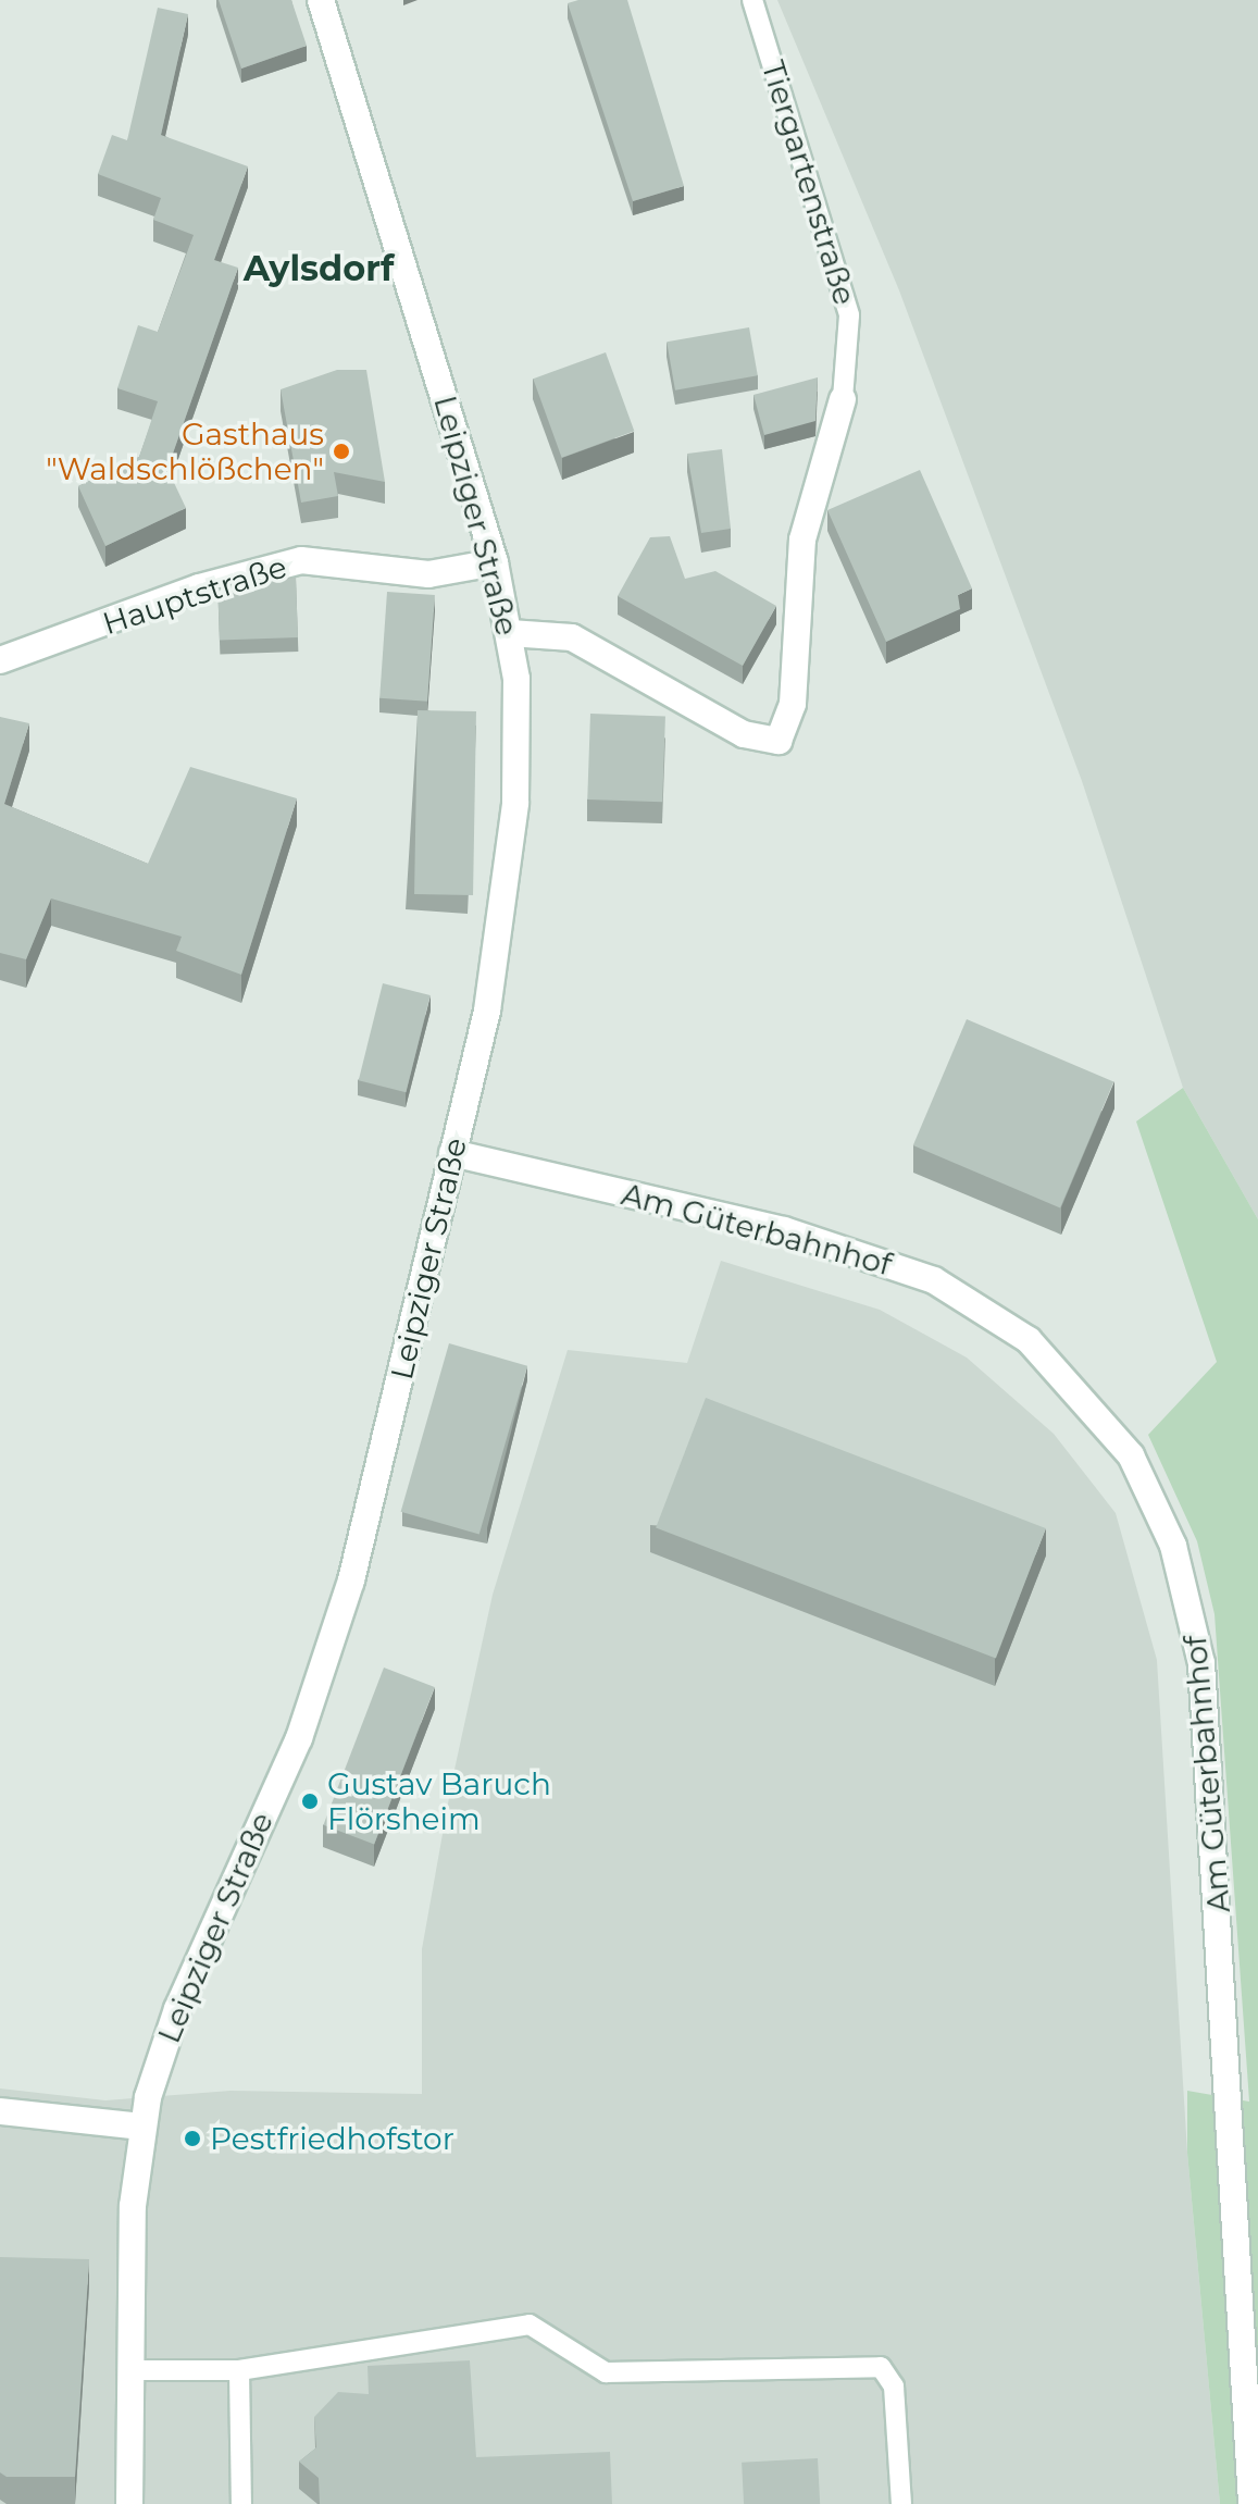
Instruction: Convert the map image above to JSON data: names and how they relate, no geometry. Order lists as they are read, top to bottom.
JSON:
{
  "streets": {
    "street": [
      "Tiergartenstraße",
      "Leipziger Straße",
      "Hauptstraße",
      "Am Güterbahnhof"
    ]
  },
  "crossings": [
    ["Tiergartenstraße", "Leipziger Straße"],
    ["Leipziger Straße", "Hauptstraße"],
    ["Leipziger Straße", "Am Güterbahnhof"]
  ],
  "districts": ["Aylsdorf"],
  "places": ["Gasthaus \"Waldschlößchen\"", "Gustav Baruch Flörsheim", "Pestfriedhofstor"]
}
